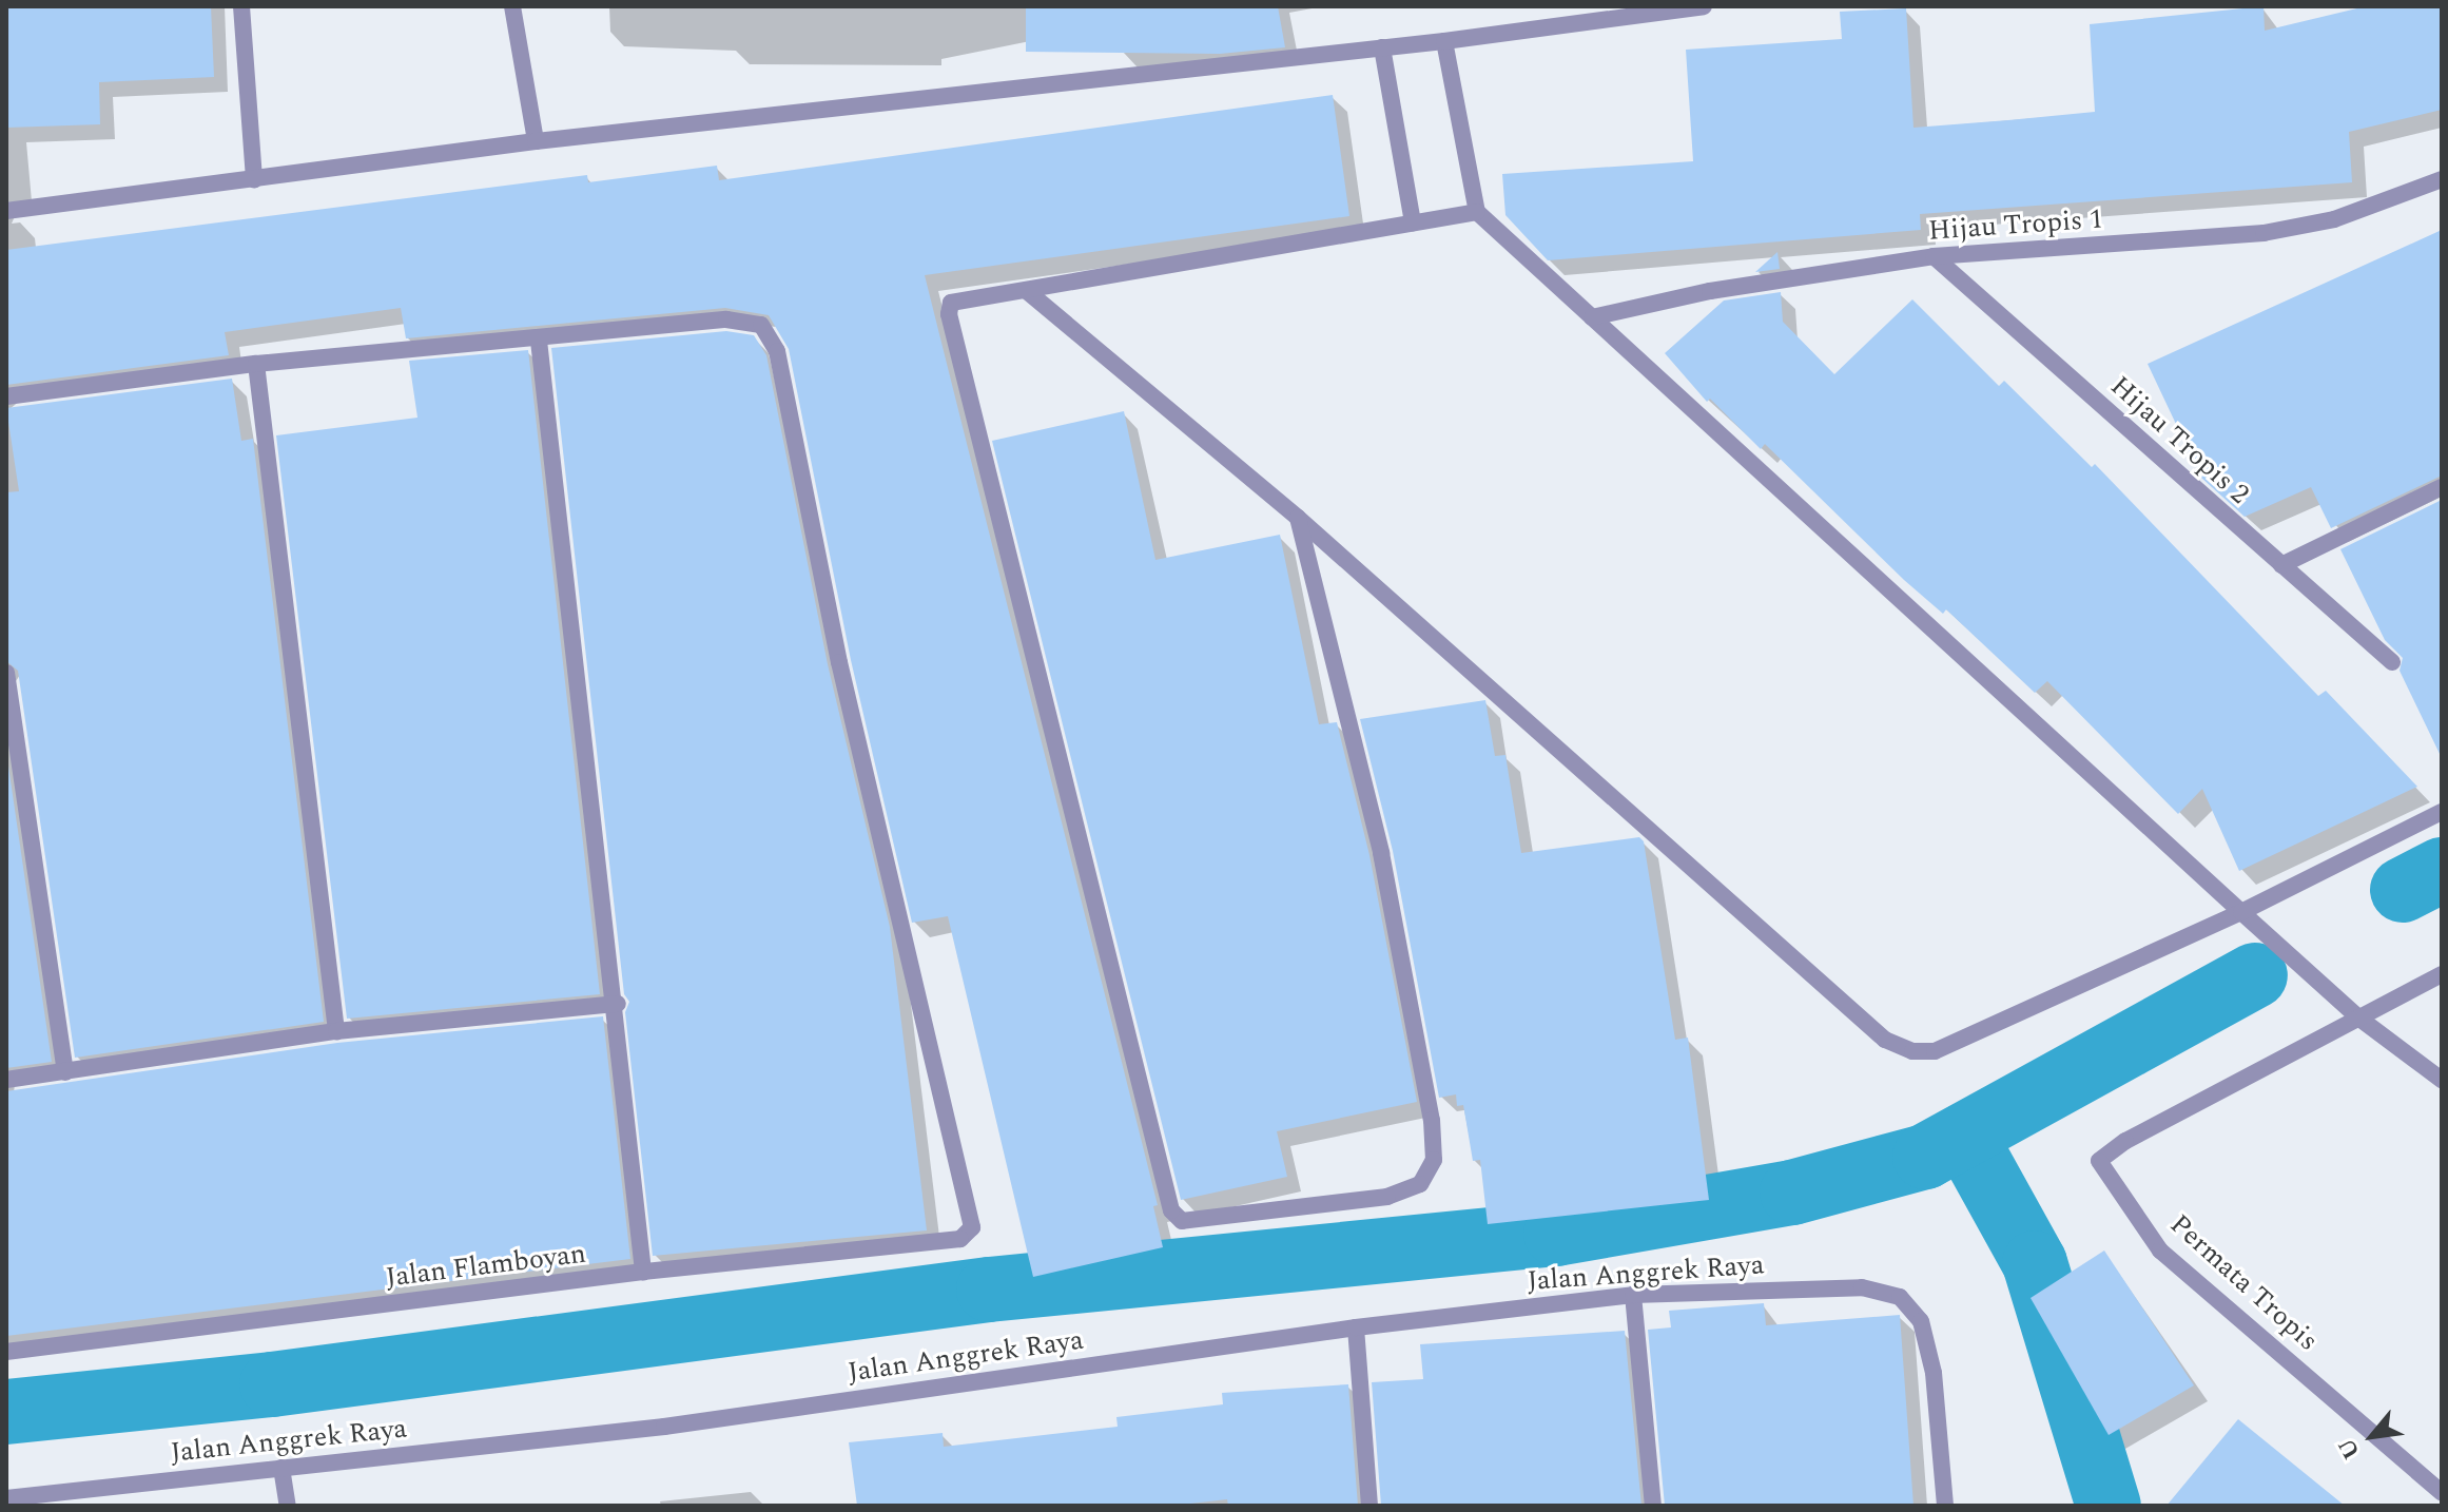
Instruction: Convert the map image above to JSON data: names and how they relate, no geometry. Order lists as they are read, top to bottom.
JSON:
{
  "streets": {
    "street": [
      "Hijau Tropis 1",
      "Hijau Tropis 2",
      "Jalan Flamboyan",
      "Jalan Anggrek Raya",
      "Permata Tropis"
    ]
  },
  "crossings": [
    ["Hijau Tropis 1", "Hijau Tropis 2"]
  ],
  "north": "bottom left"
}
